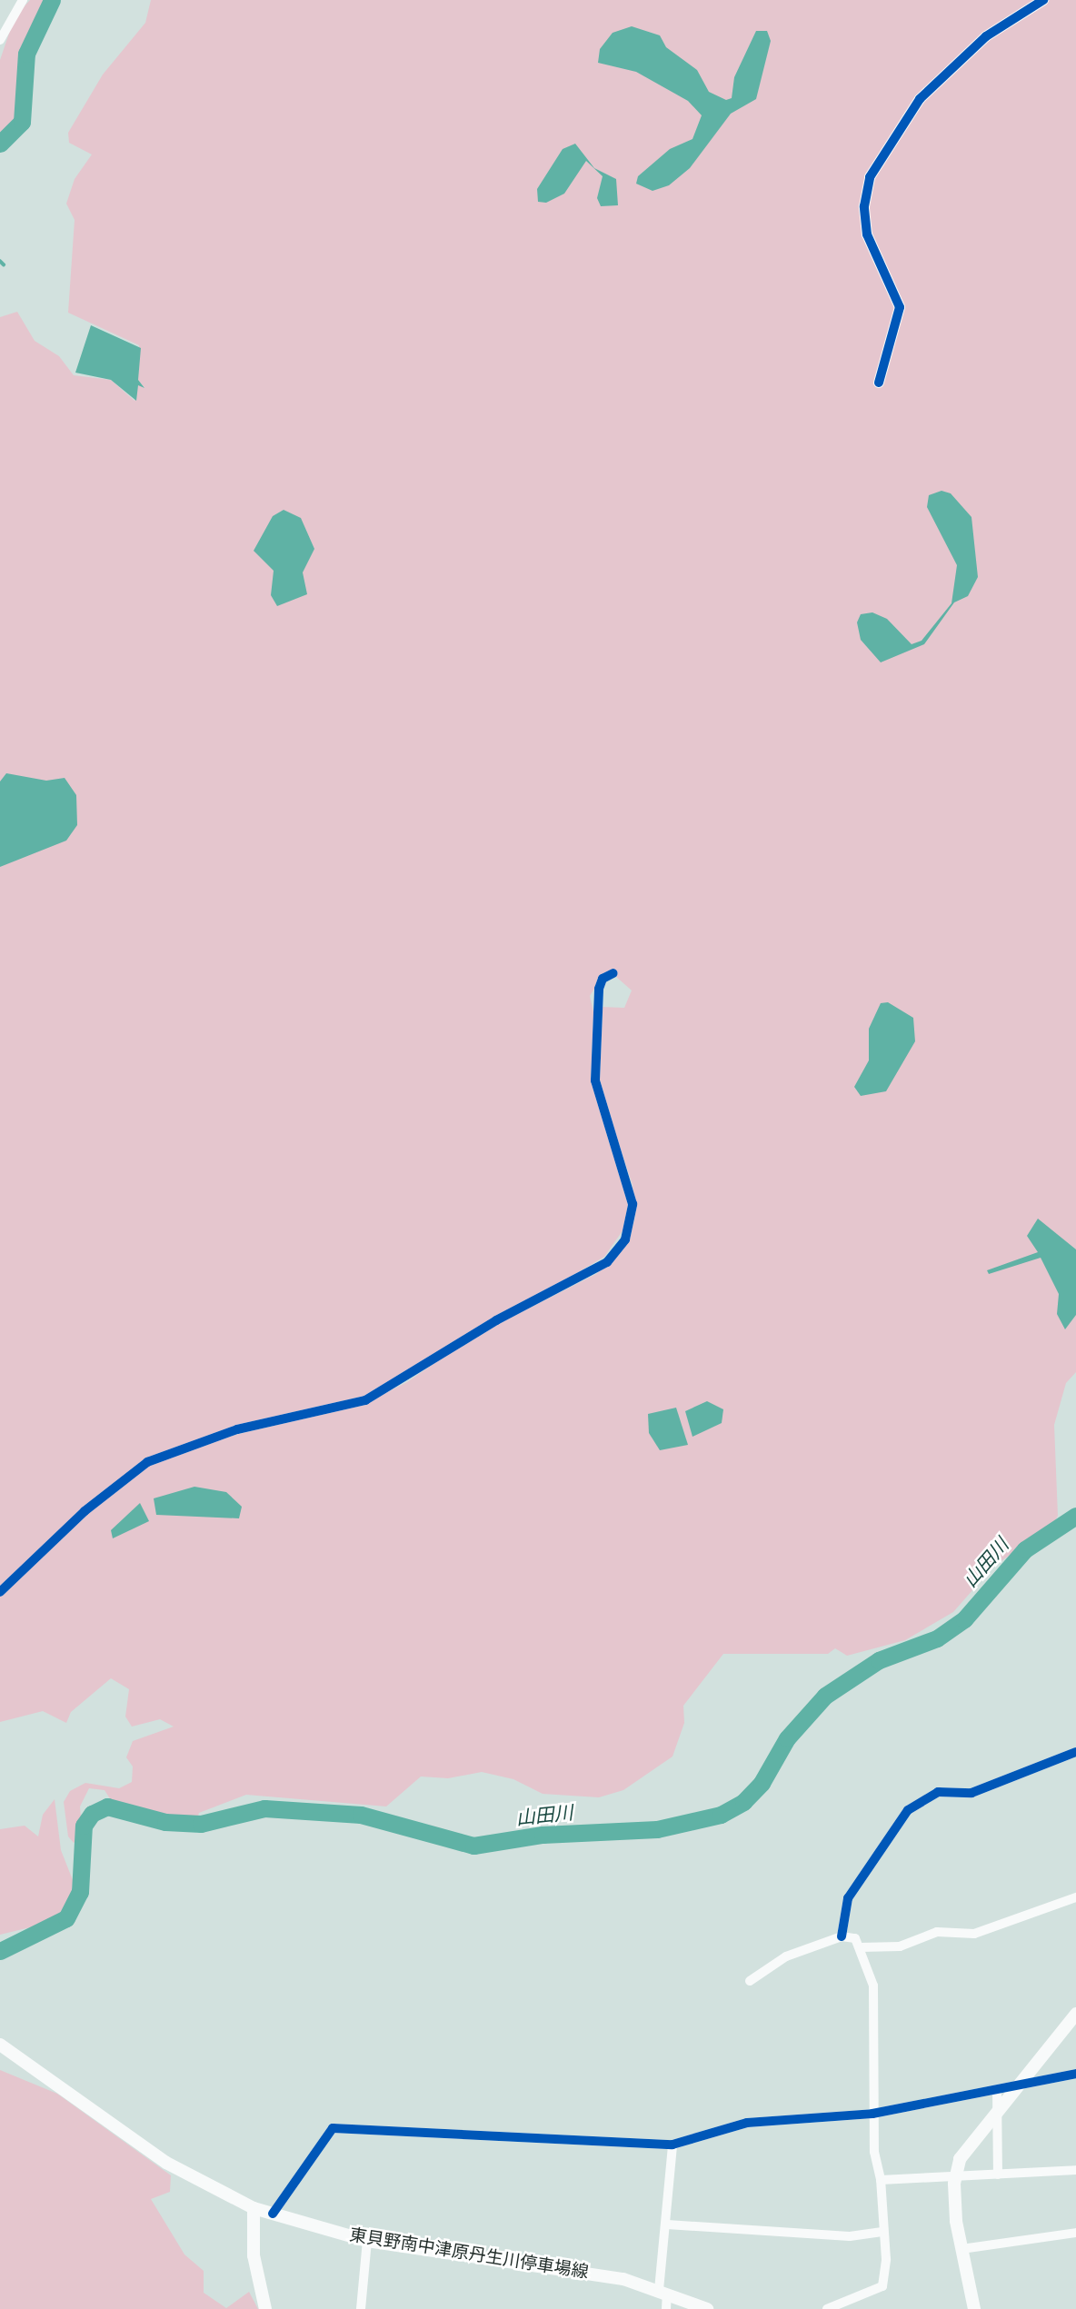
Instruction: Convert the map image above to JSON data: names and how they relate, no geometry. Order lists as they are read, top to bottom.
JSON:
{
  "streets": {
    "main road": ["東貝野南中津原丹生川停車場線"]
  },
  "water": ["山田川"]
}
